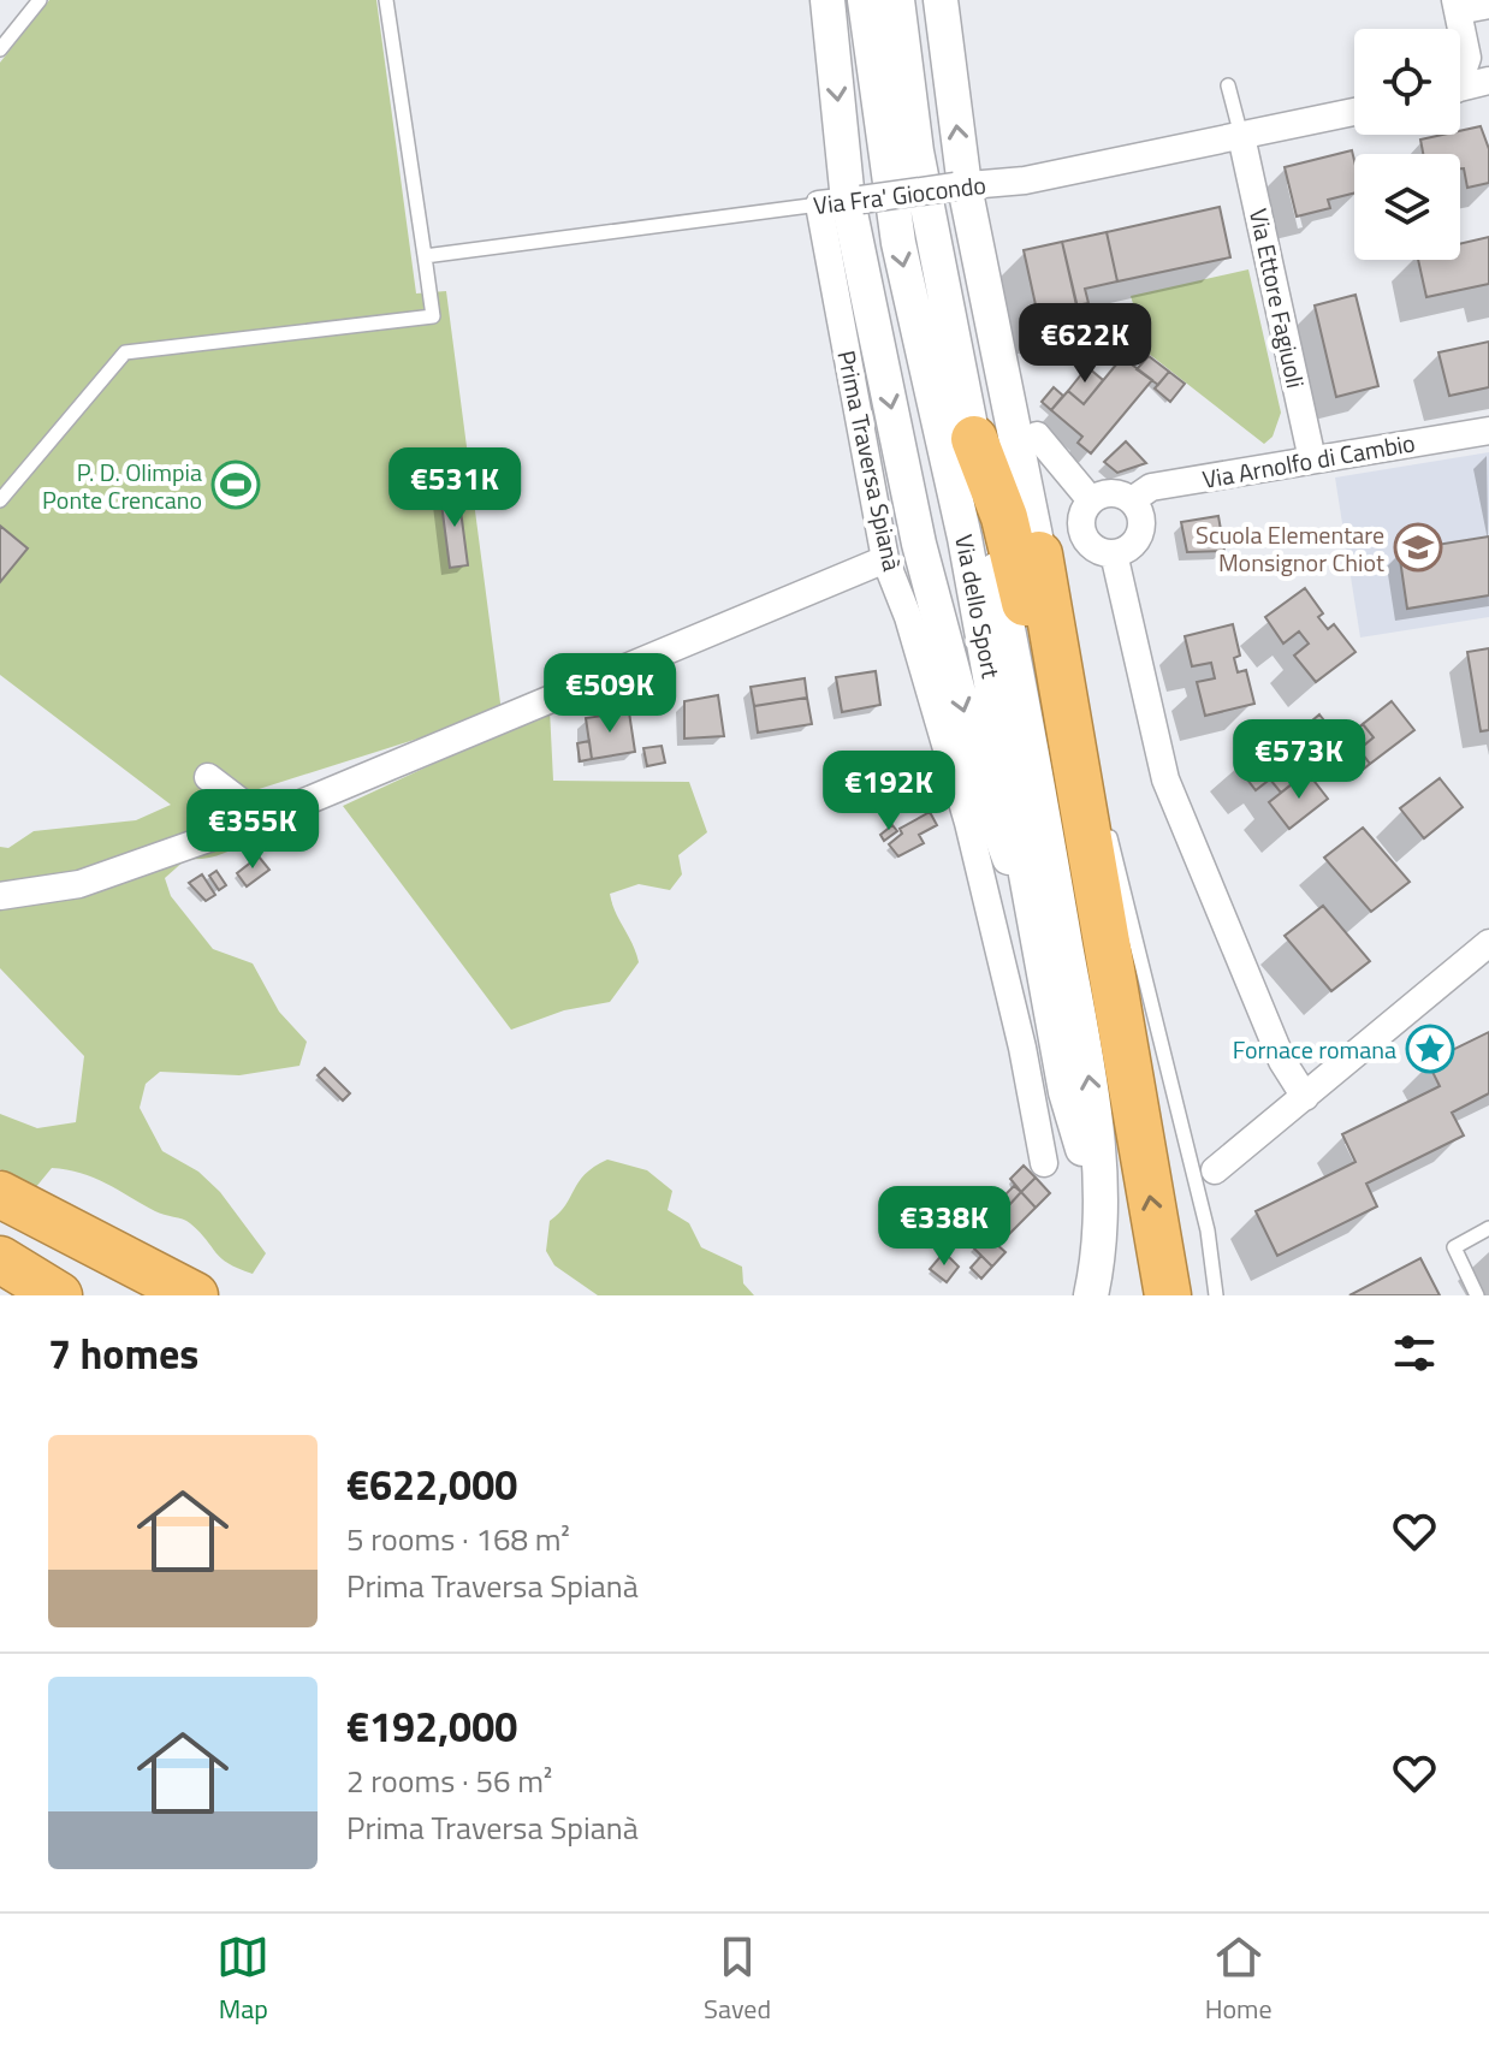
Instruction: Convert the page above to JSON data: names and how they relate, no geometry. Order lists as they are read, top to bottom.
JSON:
{
  "streets": {
    "street": [
      "Via Fra' Giocondo",
      "Via Ettore Fagiuoli",
      "Prima Traversa Spianà",
      "Via Arnolfo di Cambio",
      "Via dello Sport"
    ]
  },
  "crossings": [
    ["Via Fra' Giocondo", "Via Ettore Fagiuoli"],
    ["Via Fra' Giocondo", "Prima Traversa Spianà"],
    ["Via Ettore Fagiuoli", "Via Arnolfo di Cambio"]
  ],
  "places": {
    "sports": ["P. D. Olimpia Ponte Crencano"],
    "school or university": ["Scuola Elementare Monsignor Chiot"],
    "place": ["Fornace romana"]
  },
  "page": {
    "price": [
      "€622K",
      "€531K",
      "€509K",
      "€573K",
      "€192K",
      "€355K",
      "€338K"
    ],
    "heading": "7 homes",
    "list": [
      {
        "name": "€622,000",
        "note": "5 rooms · 168 m² · Prima Traversa Spianà"
      },
      {
        "name": "€192,000",
        "note": "2 rooms · 56 m² · Prima Traversa Spianà"
      }
    ],
    "tabs": ["Map", "Saved", "Home"]
  }
}
